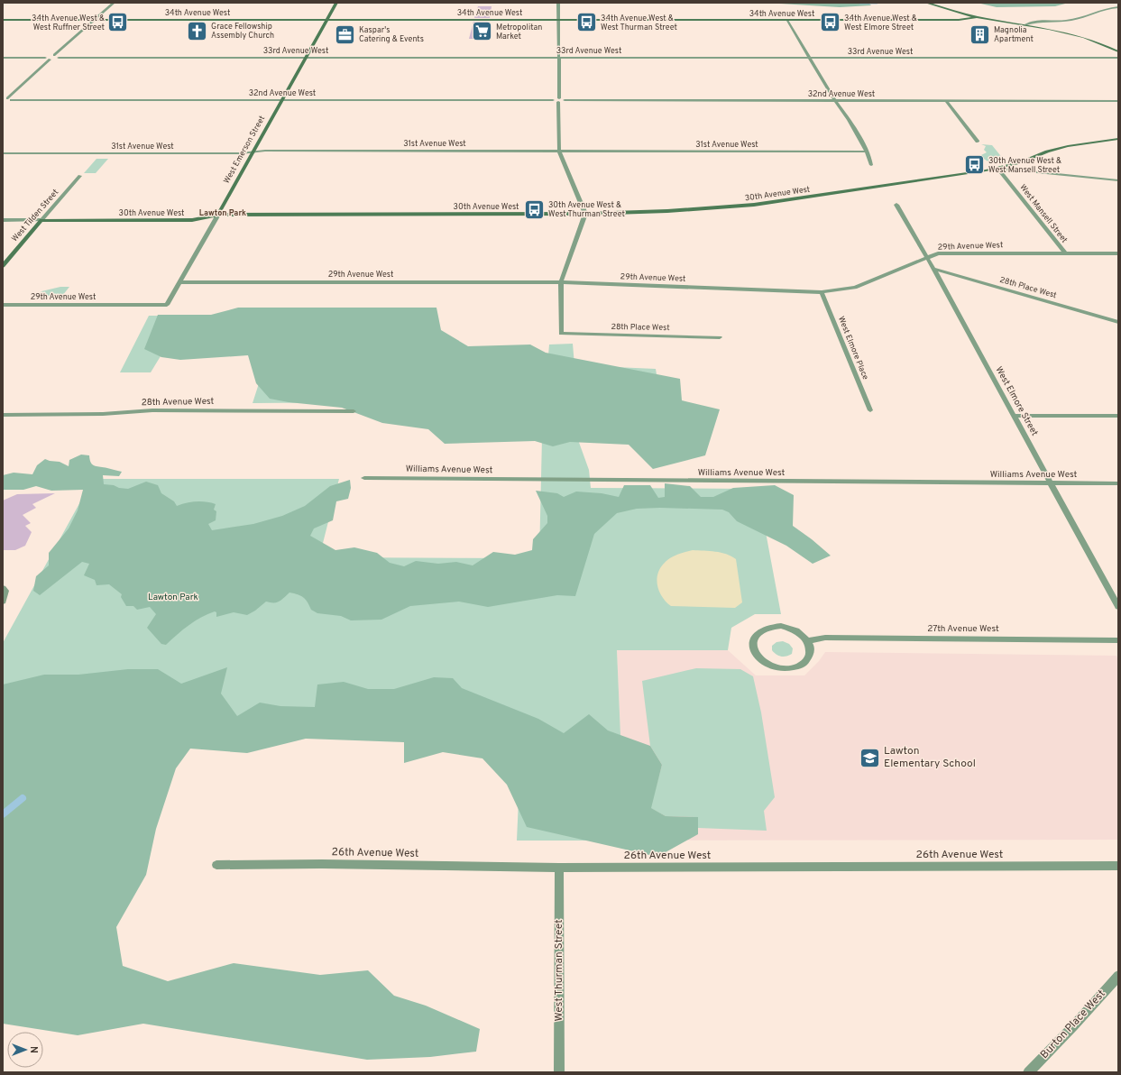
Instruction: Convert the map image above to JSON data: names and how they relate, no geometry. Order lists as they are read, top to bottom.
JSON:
{
  "streets": {
    "street": [
      "34th Avenue West",
      "33rd Avenue West",
      "32nd Avenue West",
      "31st Avenue West",
      "West Emerson Street",
      "30th Avenue West",
      "West Mansell Street",
      "West Tilden Street",
      "29th Avenue West",
      "28th Place West",
      "West Elmore Place",
      "West Elmore Street",
      "28th Avenue West",
      "Williams Avenue West",
      "27th Avenue West",
      "26th Avenue West",
      "West Thurman Street",
      "Burton Place West"
    ]
  },
  "crossings": [
    ["34th Avenue West", "West Emerson Street"],
    ["33rd Avenue West", "West Emerson Street"],
    ["32nd Avenue West", "West Emerson Street"],
    ["31st Avenue West", "West Emerson Street"],
    ["West Emerson Street", "30th Avenue West"],
    ["West Emerson Street", "29th Avenue West"],
    ["30th Avenue West", "West Mansell Street"],
    ["30th Avenue West", "West Tilden Street"],
    ["West Mansell Street", "29th Avenue West"],
    ["29th Avenue West", "28th Place West"],
    ["29th Avenue West", "West Elmore Place"],
    ["29th Avenue West", "West Elmore Street"],
    ["28th Place West", "West Elmore Street"],
    ["West Elmore Street", "Williams Avenue West"],
    ["26th Avenue West", "West Thurman Street"]
  ],
  "districts": ["Lawton Park"],
  "parks": ["Lawton Park"],
  "places": {
    "bus stop": [
      "34th Avenue West & West Ruffner Street",
      "34th Avenue West & West Thurman Street",
      "34th Avenue West & West Elmore Street",
      "30th Avenue West & West Mansell Street",
      "30th Avenue West & West Thurman Street"
    ],
    "church": ["Grace Fellowship Assembly Church"],
    "supermarket": ["Metropolitan Market"],
    "office": ["Kaspar's Catering & Events"],
    "building": ["Magnolia Apartment"],
    "school or university": ["Lawton Elementary School"]
  },
  "north": "right"
}
